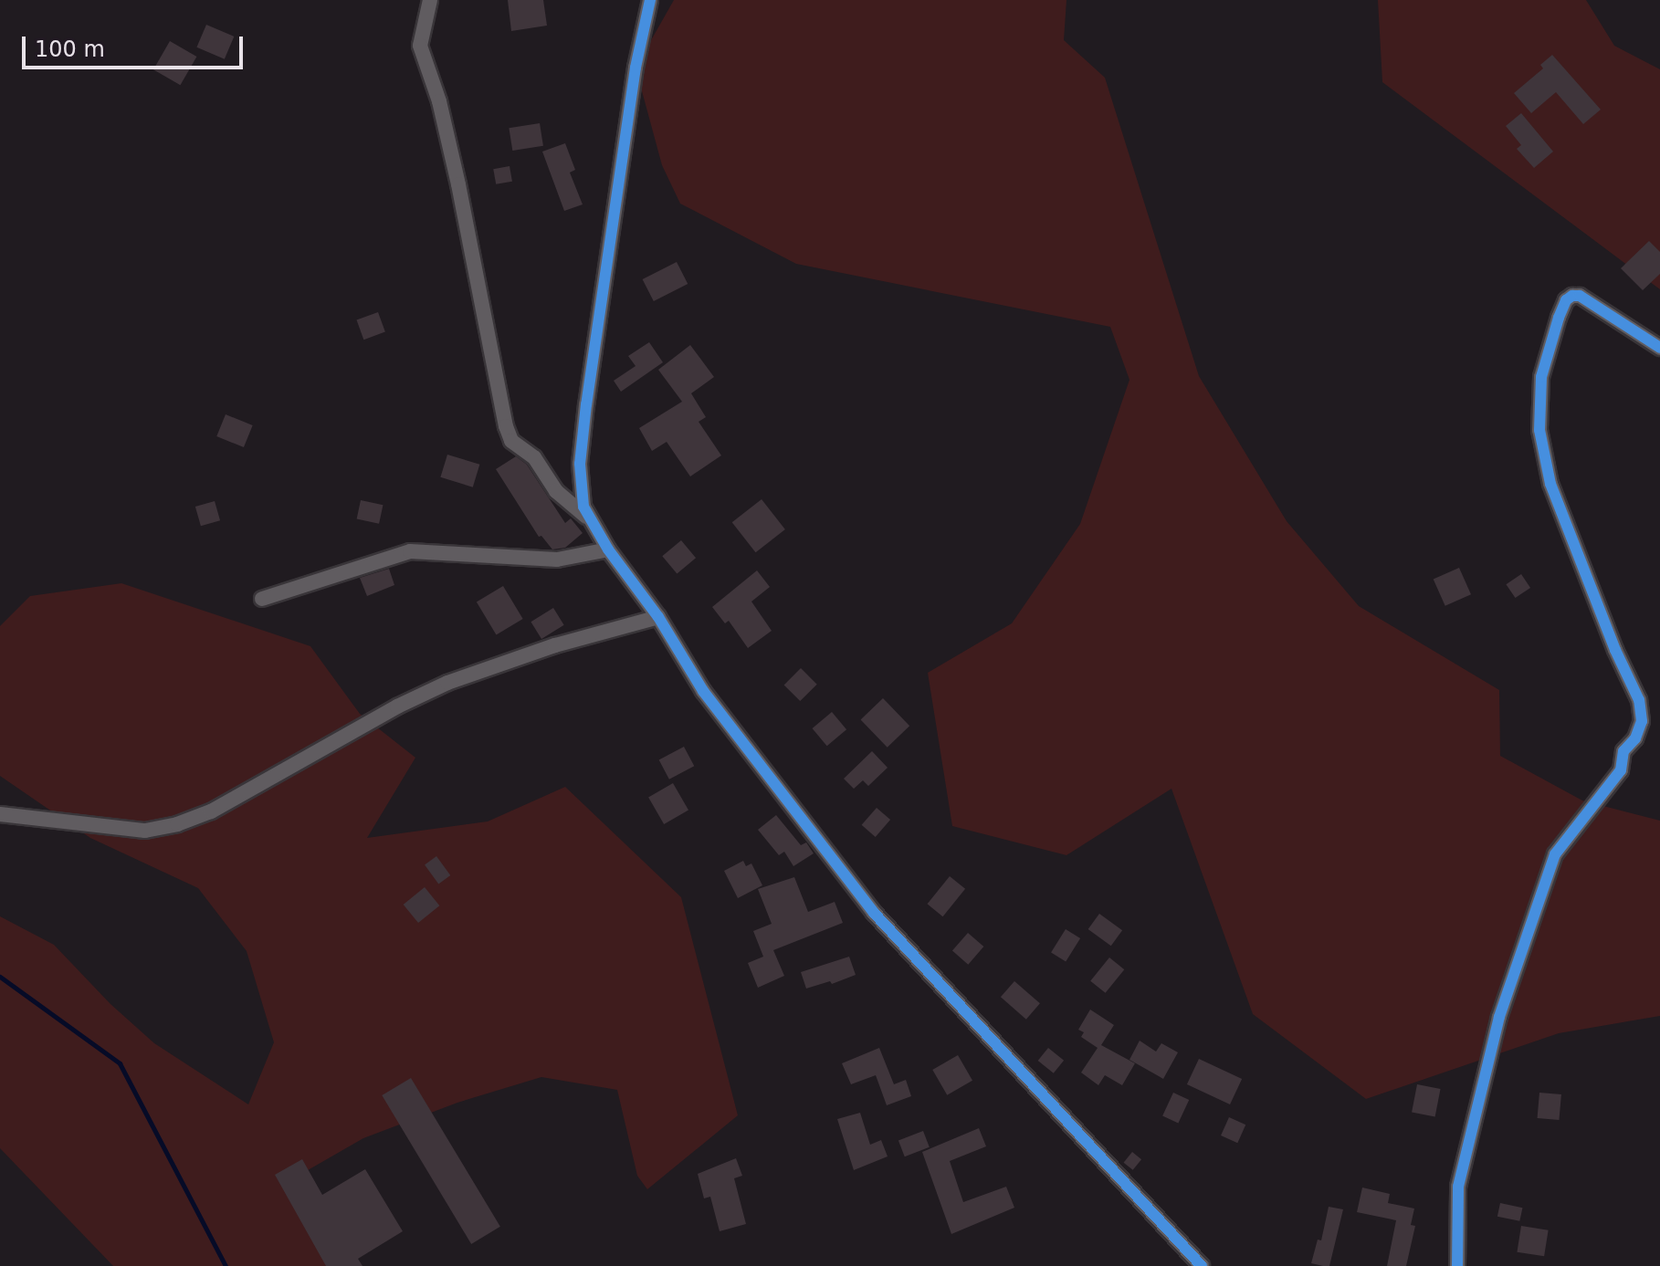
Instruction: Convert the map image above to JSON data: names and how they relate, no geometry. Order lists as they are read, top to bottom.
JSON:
{
  "scale_bar": "100 m"
}
